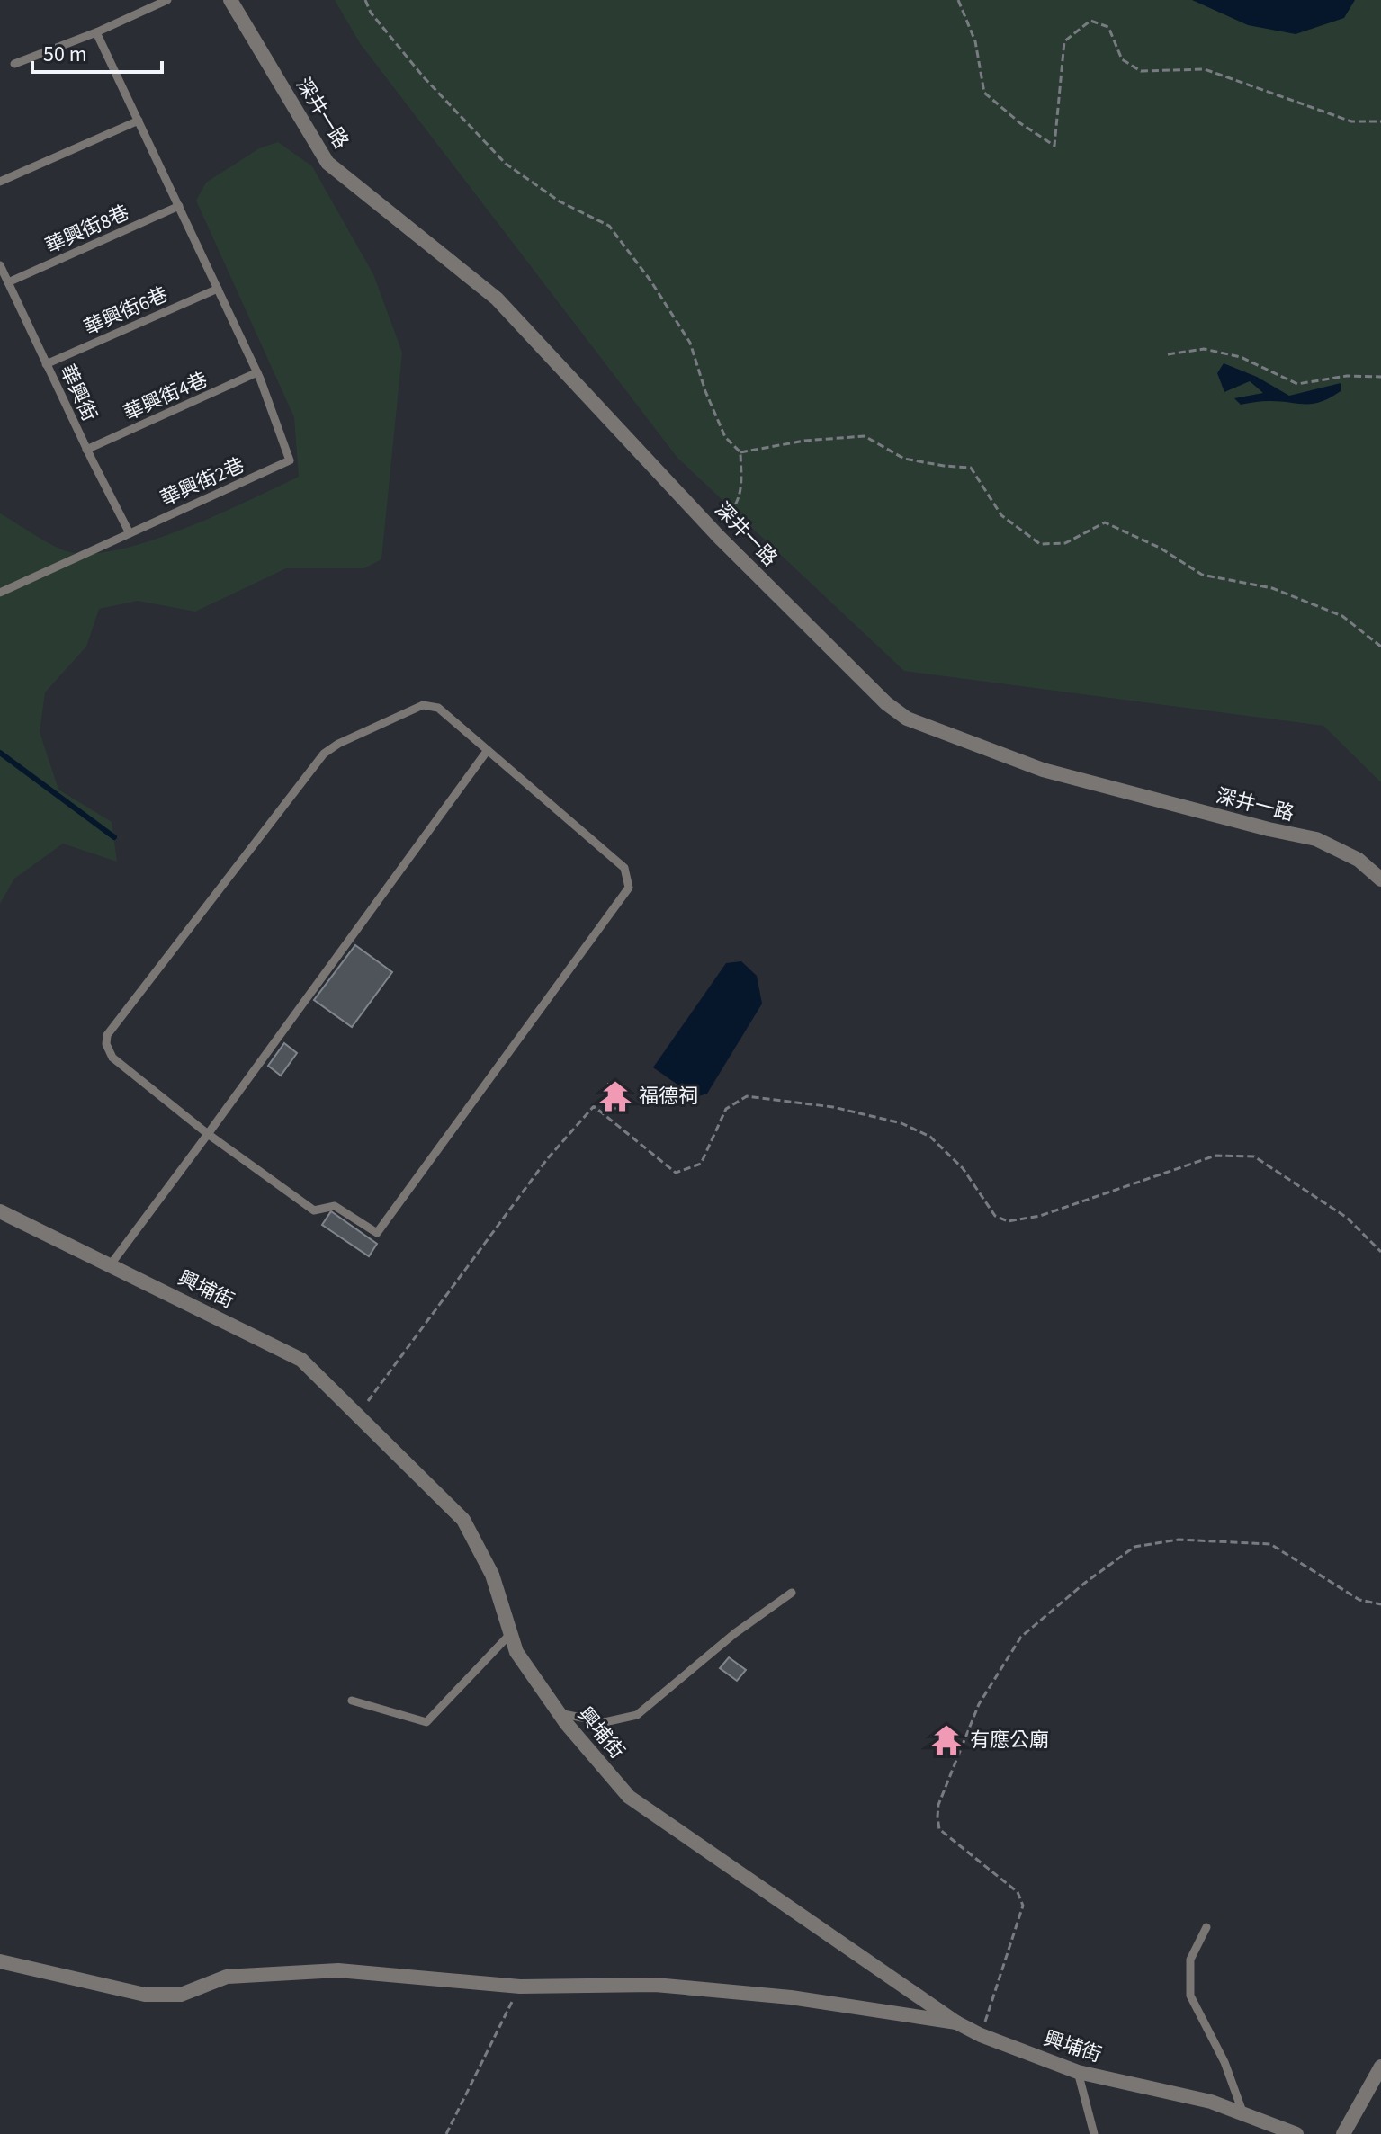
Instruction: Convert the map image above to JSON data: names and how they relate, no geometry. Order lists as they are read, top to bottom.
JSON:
{
  "streets": {
    "street": ["深井一路", "興埔街"],
    "lane": [
      "華興街8巷",
      "華興街6巷",
      "華興街",
      "華興街4巷",
      "華興街2巷"
    ]
  },
  "crossings": [
    ["華興街8巷", "華興街"],
    ["華興街6巷", "華興街"],
    ["華興街", "華興街4巷"],
    ["華興街", "華興街2巷"],
    ["華興街4巷", "華興街2巷"]
  ],
  "places": {
    "temple": ["福德祠", "有應公廟"]
  },
  "scale_bar": "50 m"
}
